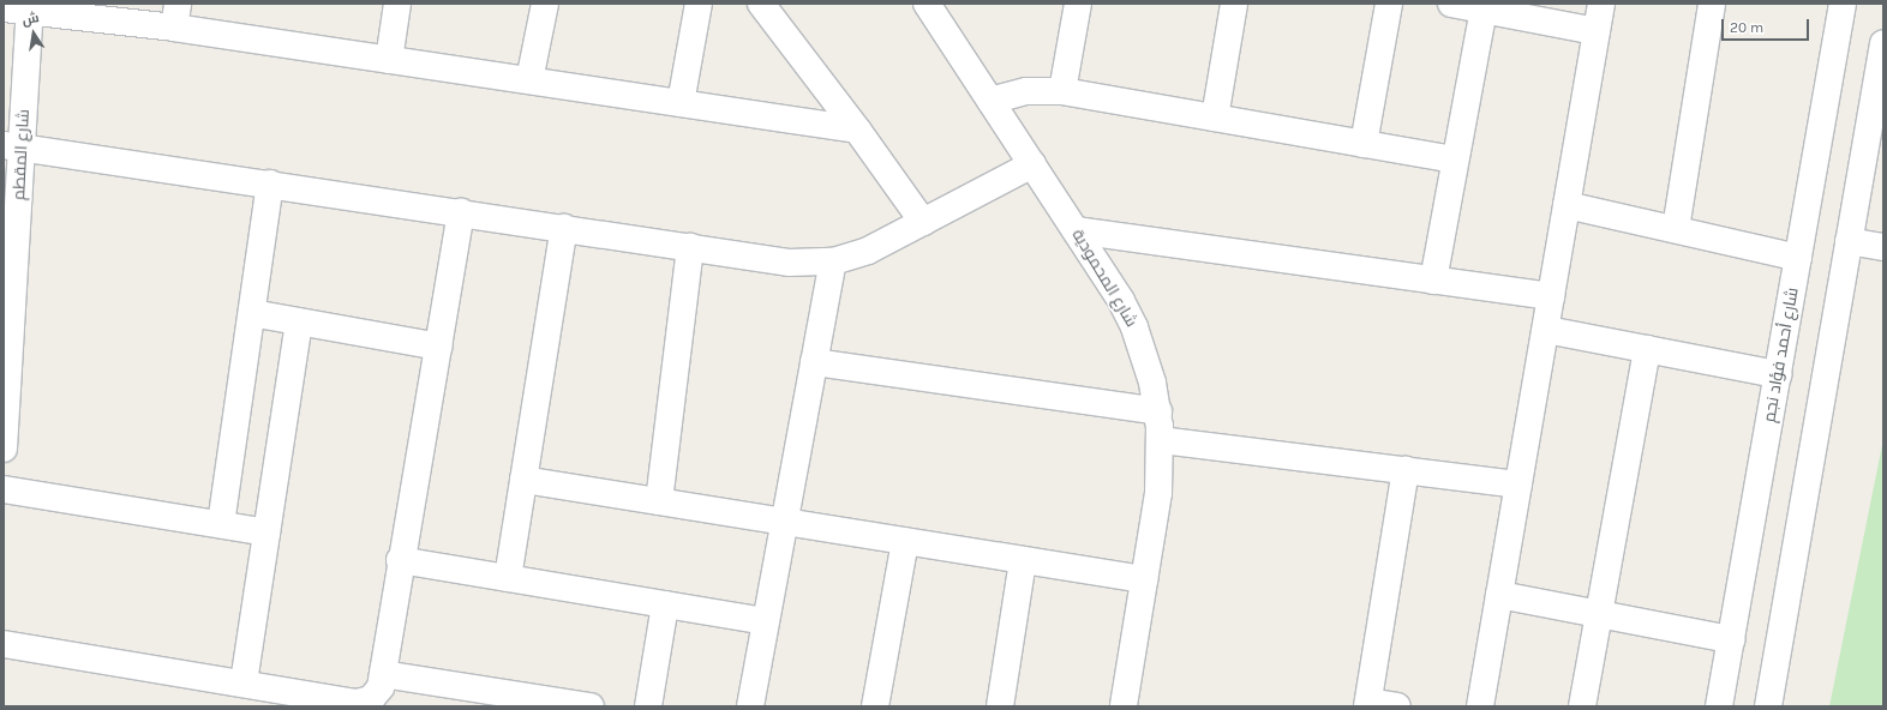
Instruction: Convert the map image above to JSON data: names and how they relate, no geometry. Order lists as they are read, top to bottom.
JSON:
{
  "streets": {
    "street": ["شارع المقطم", "شارع المحمودية", "شارع أحمد فؤاد نجم"]
  },
  "scale_bar": "20 m",
  "north": "top"
}
